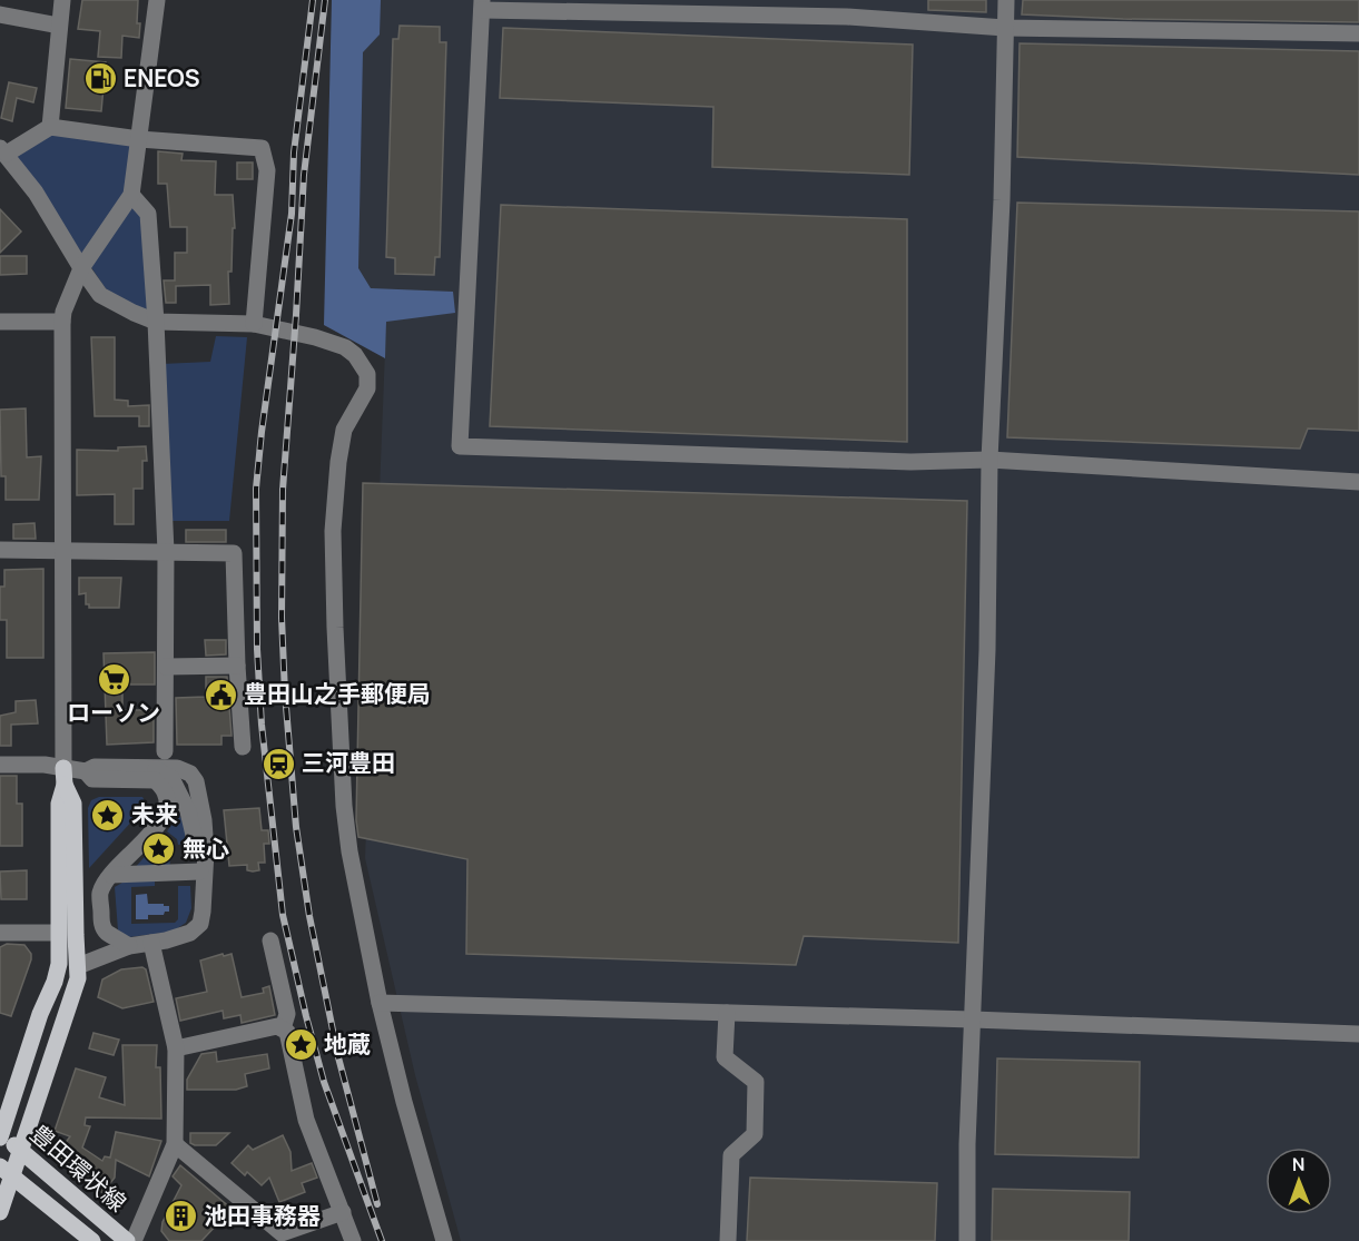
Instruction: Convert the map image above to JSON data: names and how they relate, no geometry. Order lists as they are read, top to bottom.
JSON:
{
  "streets": {
    "main road": ["豊田環状線"]
  },
  "places": {
    "fuel station": ["ENEOS"],
    "supermarket": ["ローソン"],
    "public building": ["豊田山之手郵便局"],
    "station": ["三河豊田"],
    "place": ["未来", "無心", "地蔵"],
    "building": ["池田事務器"]
  },
  "north": "top"
}
